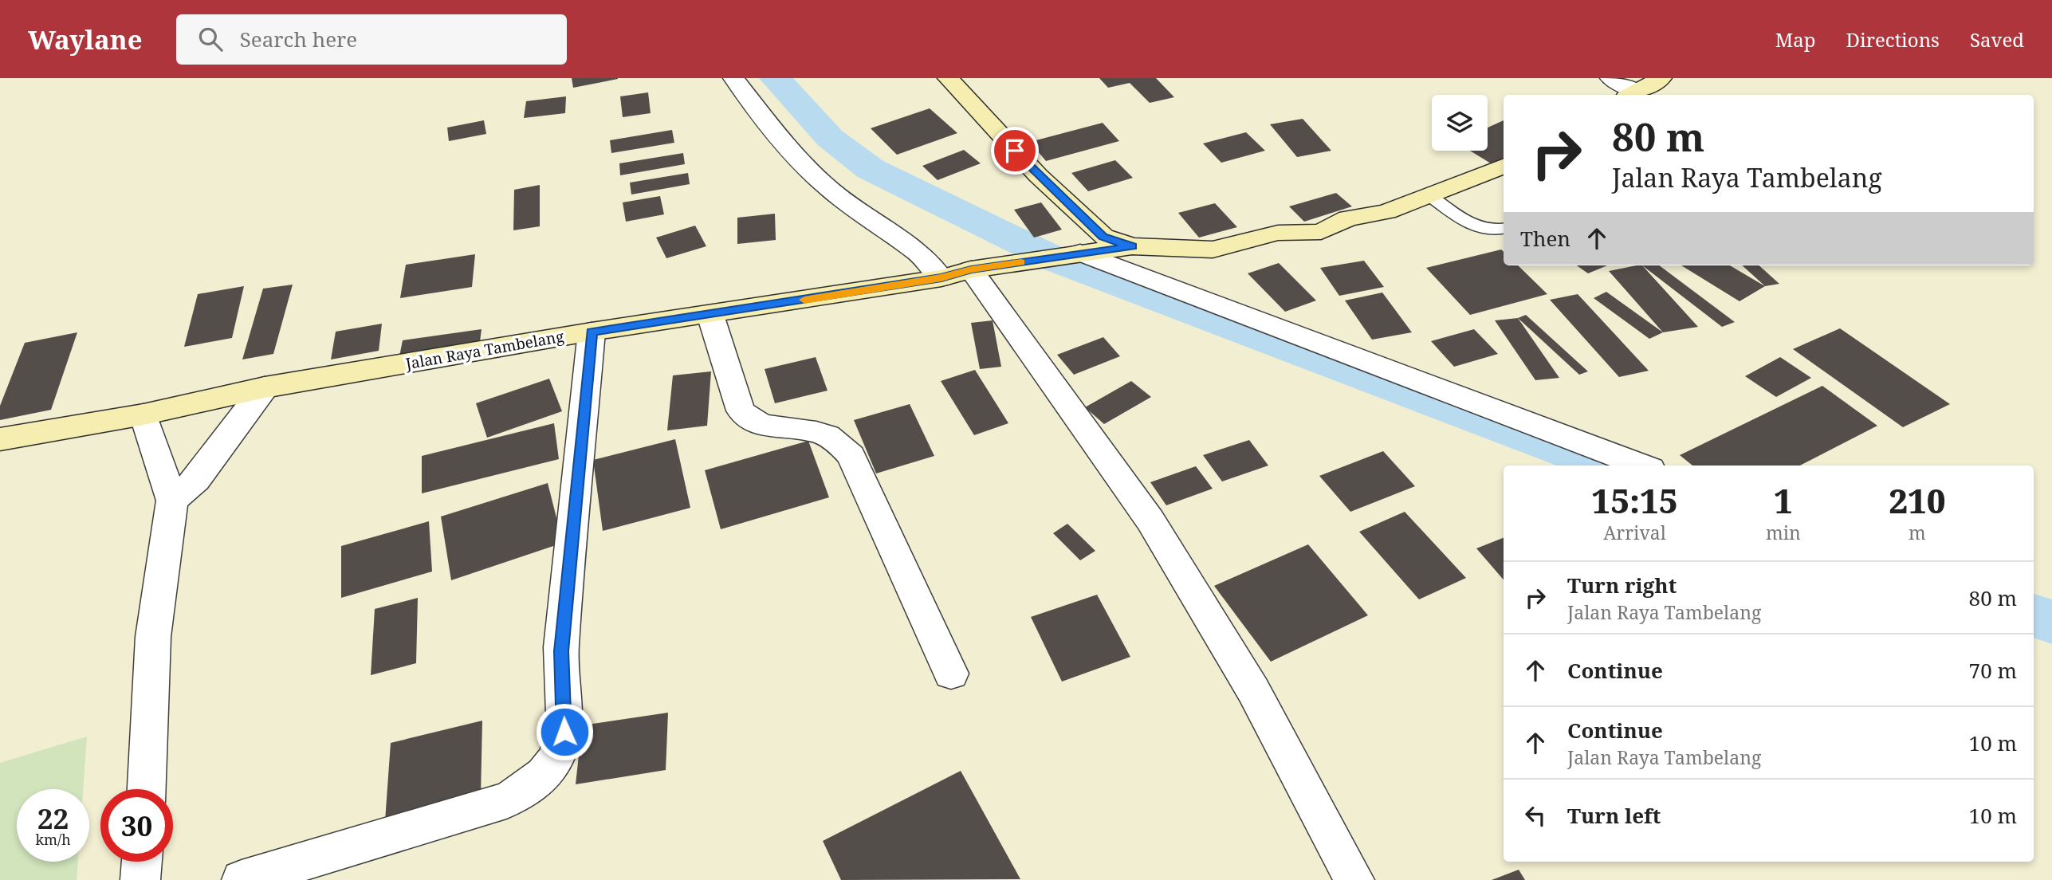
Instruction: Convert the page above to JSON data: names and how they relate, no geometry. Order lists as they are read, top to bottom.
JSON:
{
  "streets": {
    "main road": ["Jalan Raya Tambelang"]
  },
  "page": {
    "header": "Waylane",
    "search": "Search here",
    "nav": ["Map", "Directions", "Saved"],
    "turn": ["80 m", "Jalan Raya Tambelang"],
    "then": "Then",
    "eta": [
      "15:15",
      "Arrival",
      "1",
      "min",
      "210",
      "m"
    ],
    "list": [
      {
        "name": "Turn right",
        "note": "Jalan Raya Tambelang",
        "value": "80 m"
      },
      {
        "name": "Continue",
        "value": "70 m"
      },
      {
        "name": "Continue",
        "note": "Jalan Raya Tambelang",
        "value": "10 m"
      },
      {
        "name": "Turn left",
        "value": "10 m"
      }
    ],
    "speed": "22 km/h",
    "limit": "30"
  }
}
